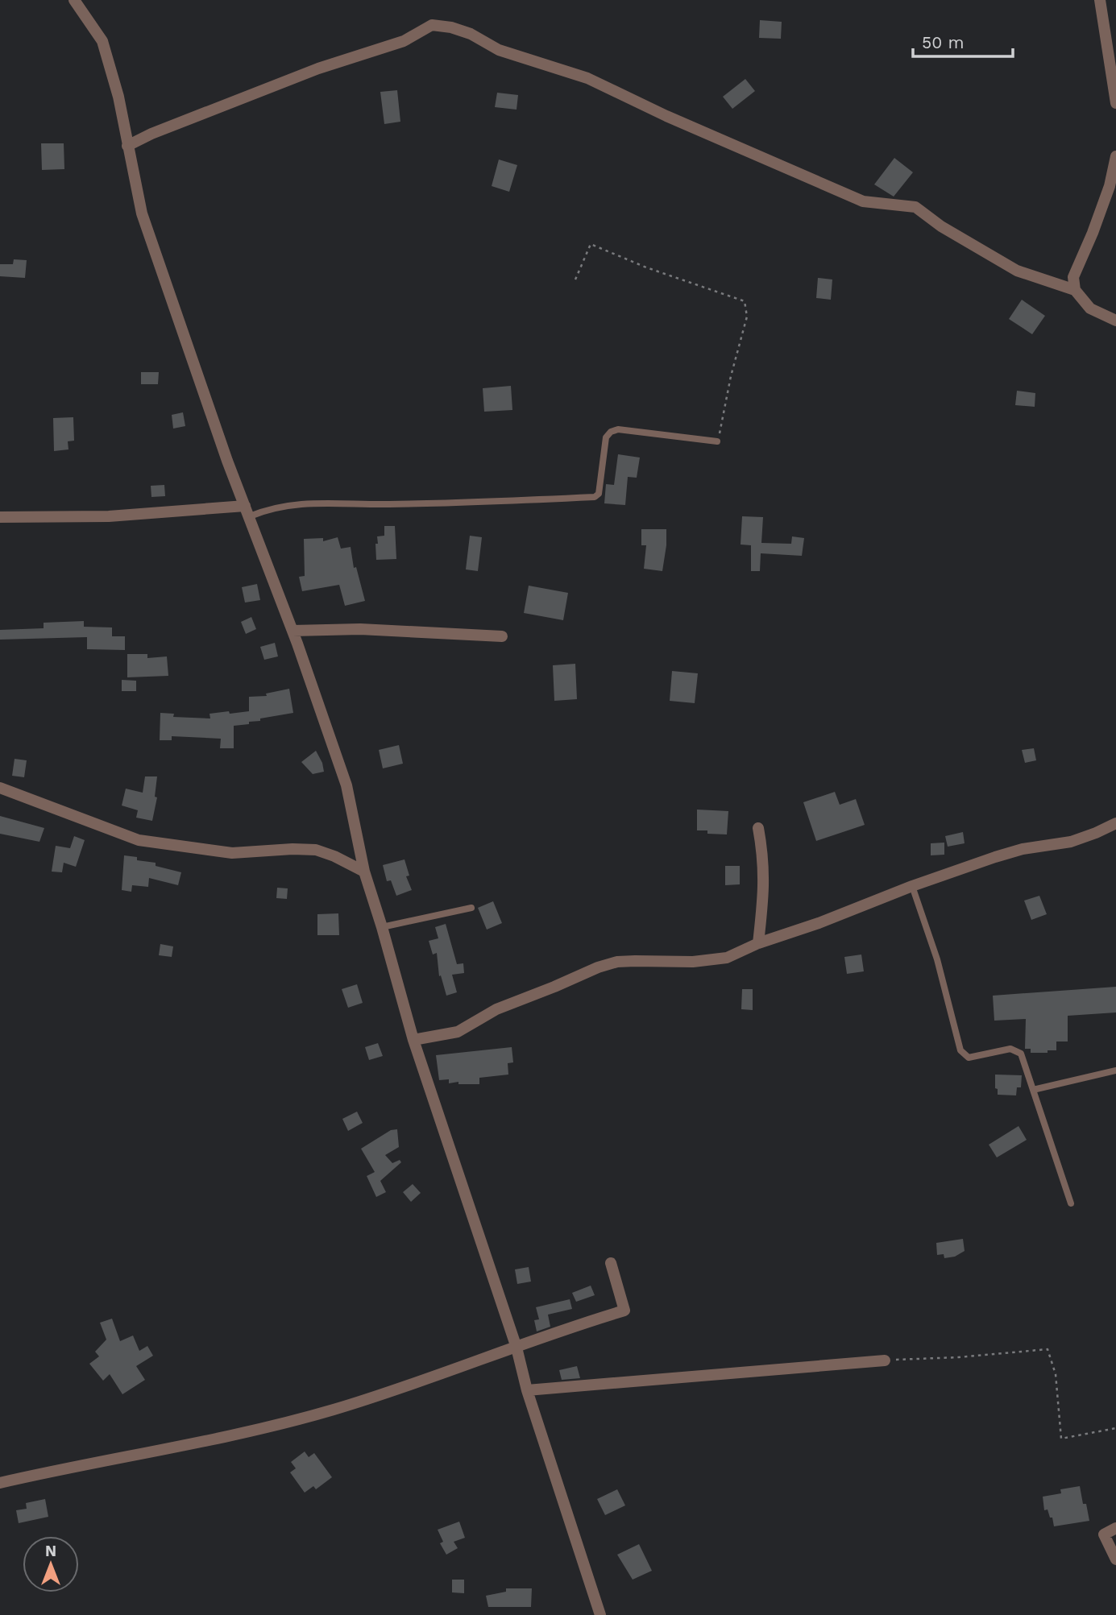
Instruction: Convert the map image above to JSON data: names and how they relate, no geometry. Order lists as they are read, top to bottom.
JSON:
{
  "scale_bar": "50 m",
  "north": "top"
}
